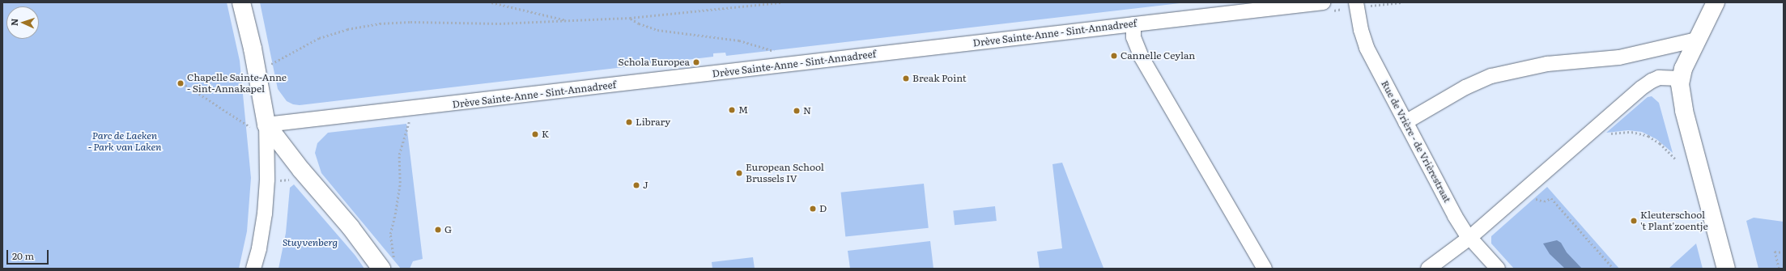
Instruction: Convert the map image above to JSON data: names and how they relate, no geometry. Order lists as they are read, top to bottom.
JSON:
{
  "streets": {
    "street": ["Drève Sainte-Anne - Sint-Annadreef", "Rue de Vrière - de Vrièrestraat"]
  },
  "parks": ["Parc de Laeken - Park van Laken", "Stuyvenberg"],
  "places": [
    "Cannelle Ceylan",
    "Schola Europea",
    "Break Point",
    "Chapelle Sainte-Anne - Sint-Annakapel",
    "M",
    "N",
    "Library",
    "K",
    "European School Brussels IV",
    "J",
    "D",
    "Kleuterschool 't Plant'zoentje",
    "G"
  ],
  "scale_bar": "20 m",
  "north": "left"
}
